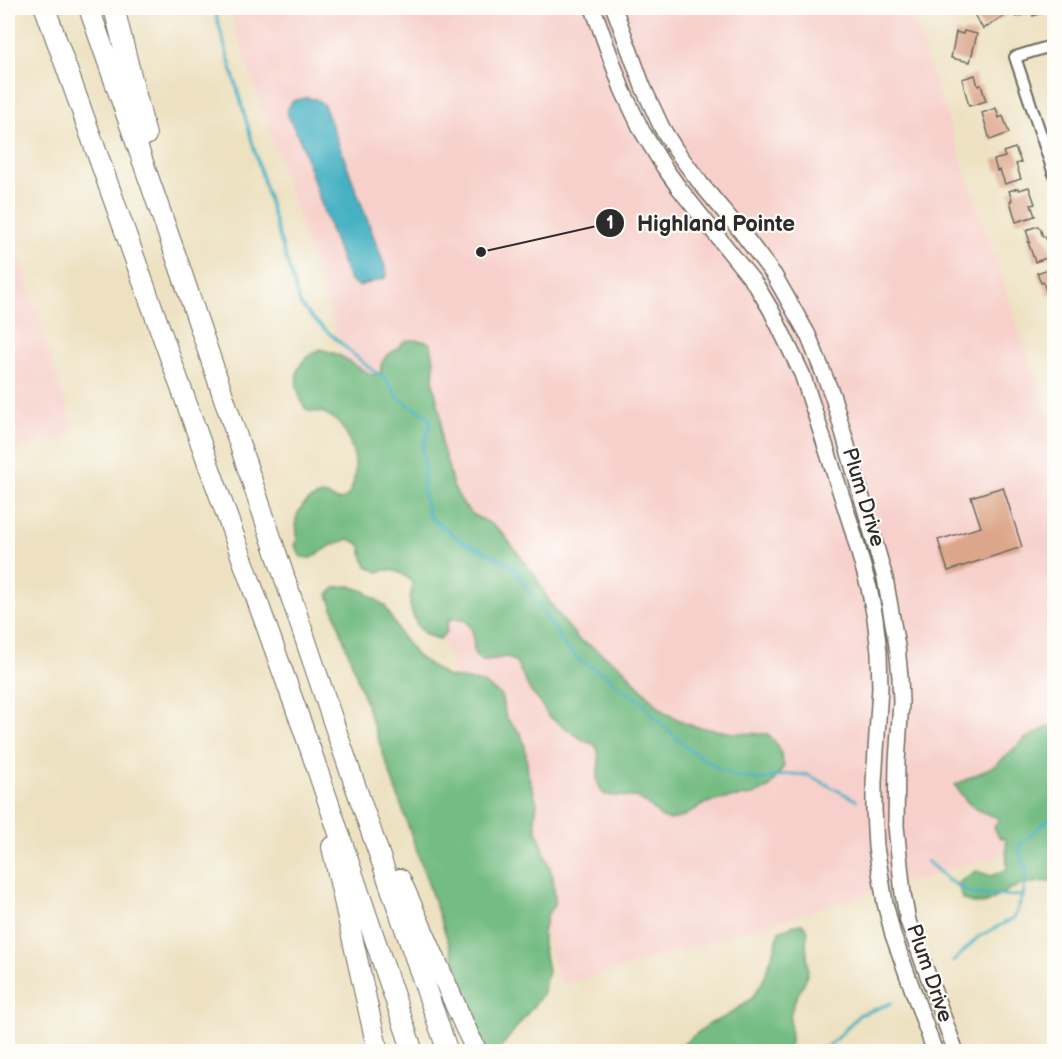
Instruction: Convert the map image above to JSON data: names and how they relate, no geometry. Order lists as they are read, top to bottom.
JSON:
{
  "streets": {
    "street": ["Plum Drive"]
  },
  "places": ["Highland Pointe"]
}
